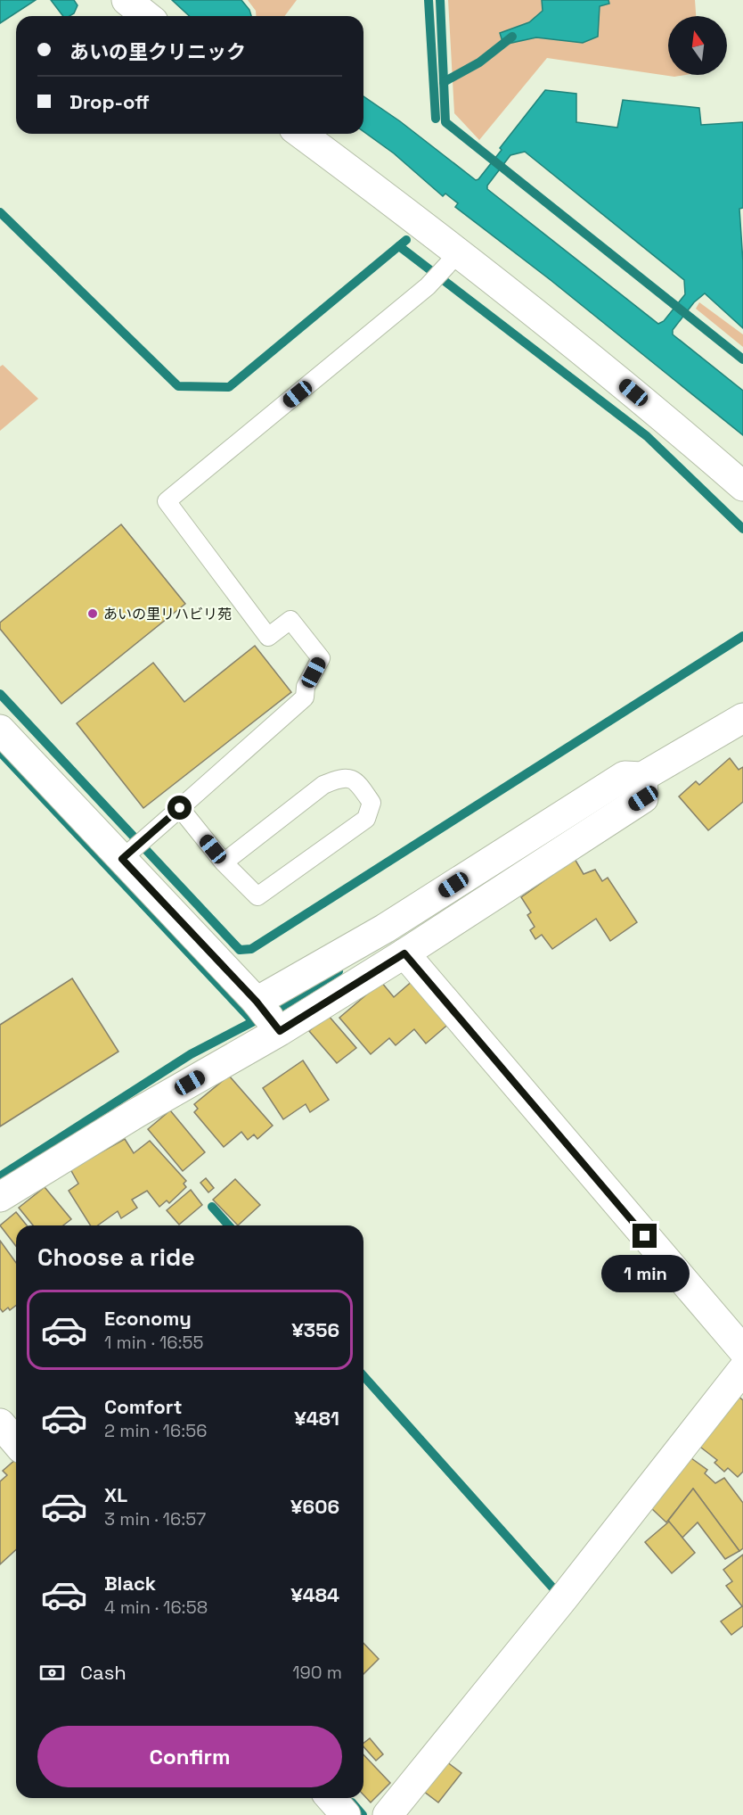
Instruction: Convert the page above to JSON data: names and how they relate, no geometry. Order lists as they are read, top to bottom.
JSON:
{
  "places": ["あいの里リハビリ苑"],
  "north": "top",
  "page": {
    "banner": ["あいの里クリニック", "Drop-off"],
    "heading": "Choose a ride",
    "bubble": "1 min",
    "list": [
      {
        "name": "Economy",
        "note": "1 min · 16:55",
        "value": "¥356"
      },
      {
        "name": "Comfort",
        "note": "2 min · 16:56",
        "value": "¥481"
      },
      {
        "name": "XL",
        "note": "3 min · 16:57",
        "value": "¥606"
      },
      {
        "name": "Black",
        "note": "4 min · 16:58",
        "value": "¥484"
      }
    ],
    "pay": ["Cash", "190 m"],
    "buttons": "Confirm"
  }
}
